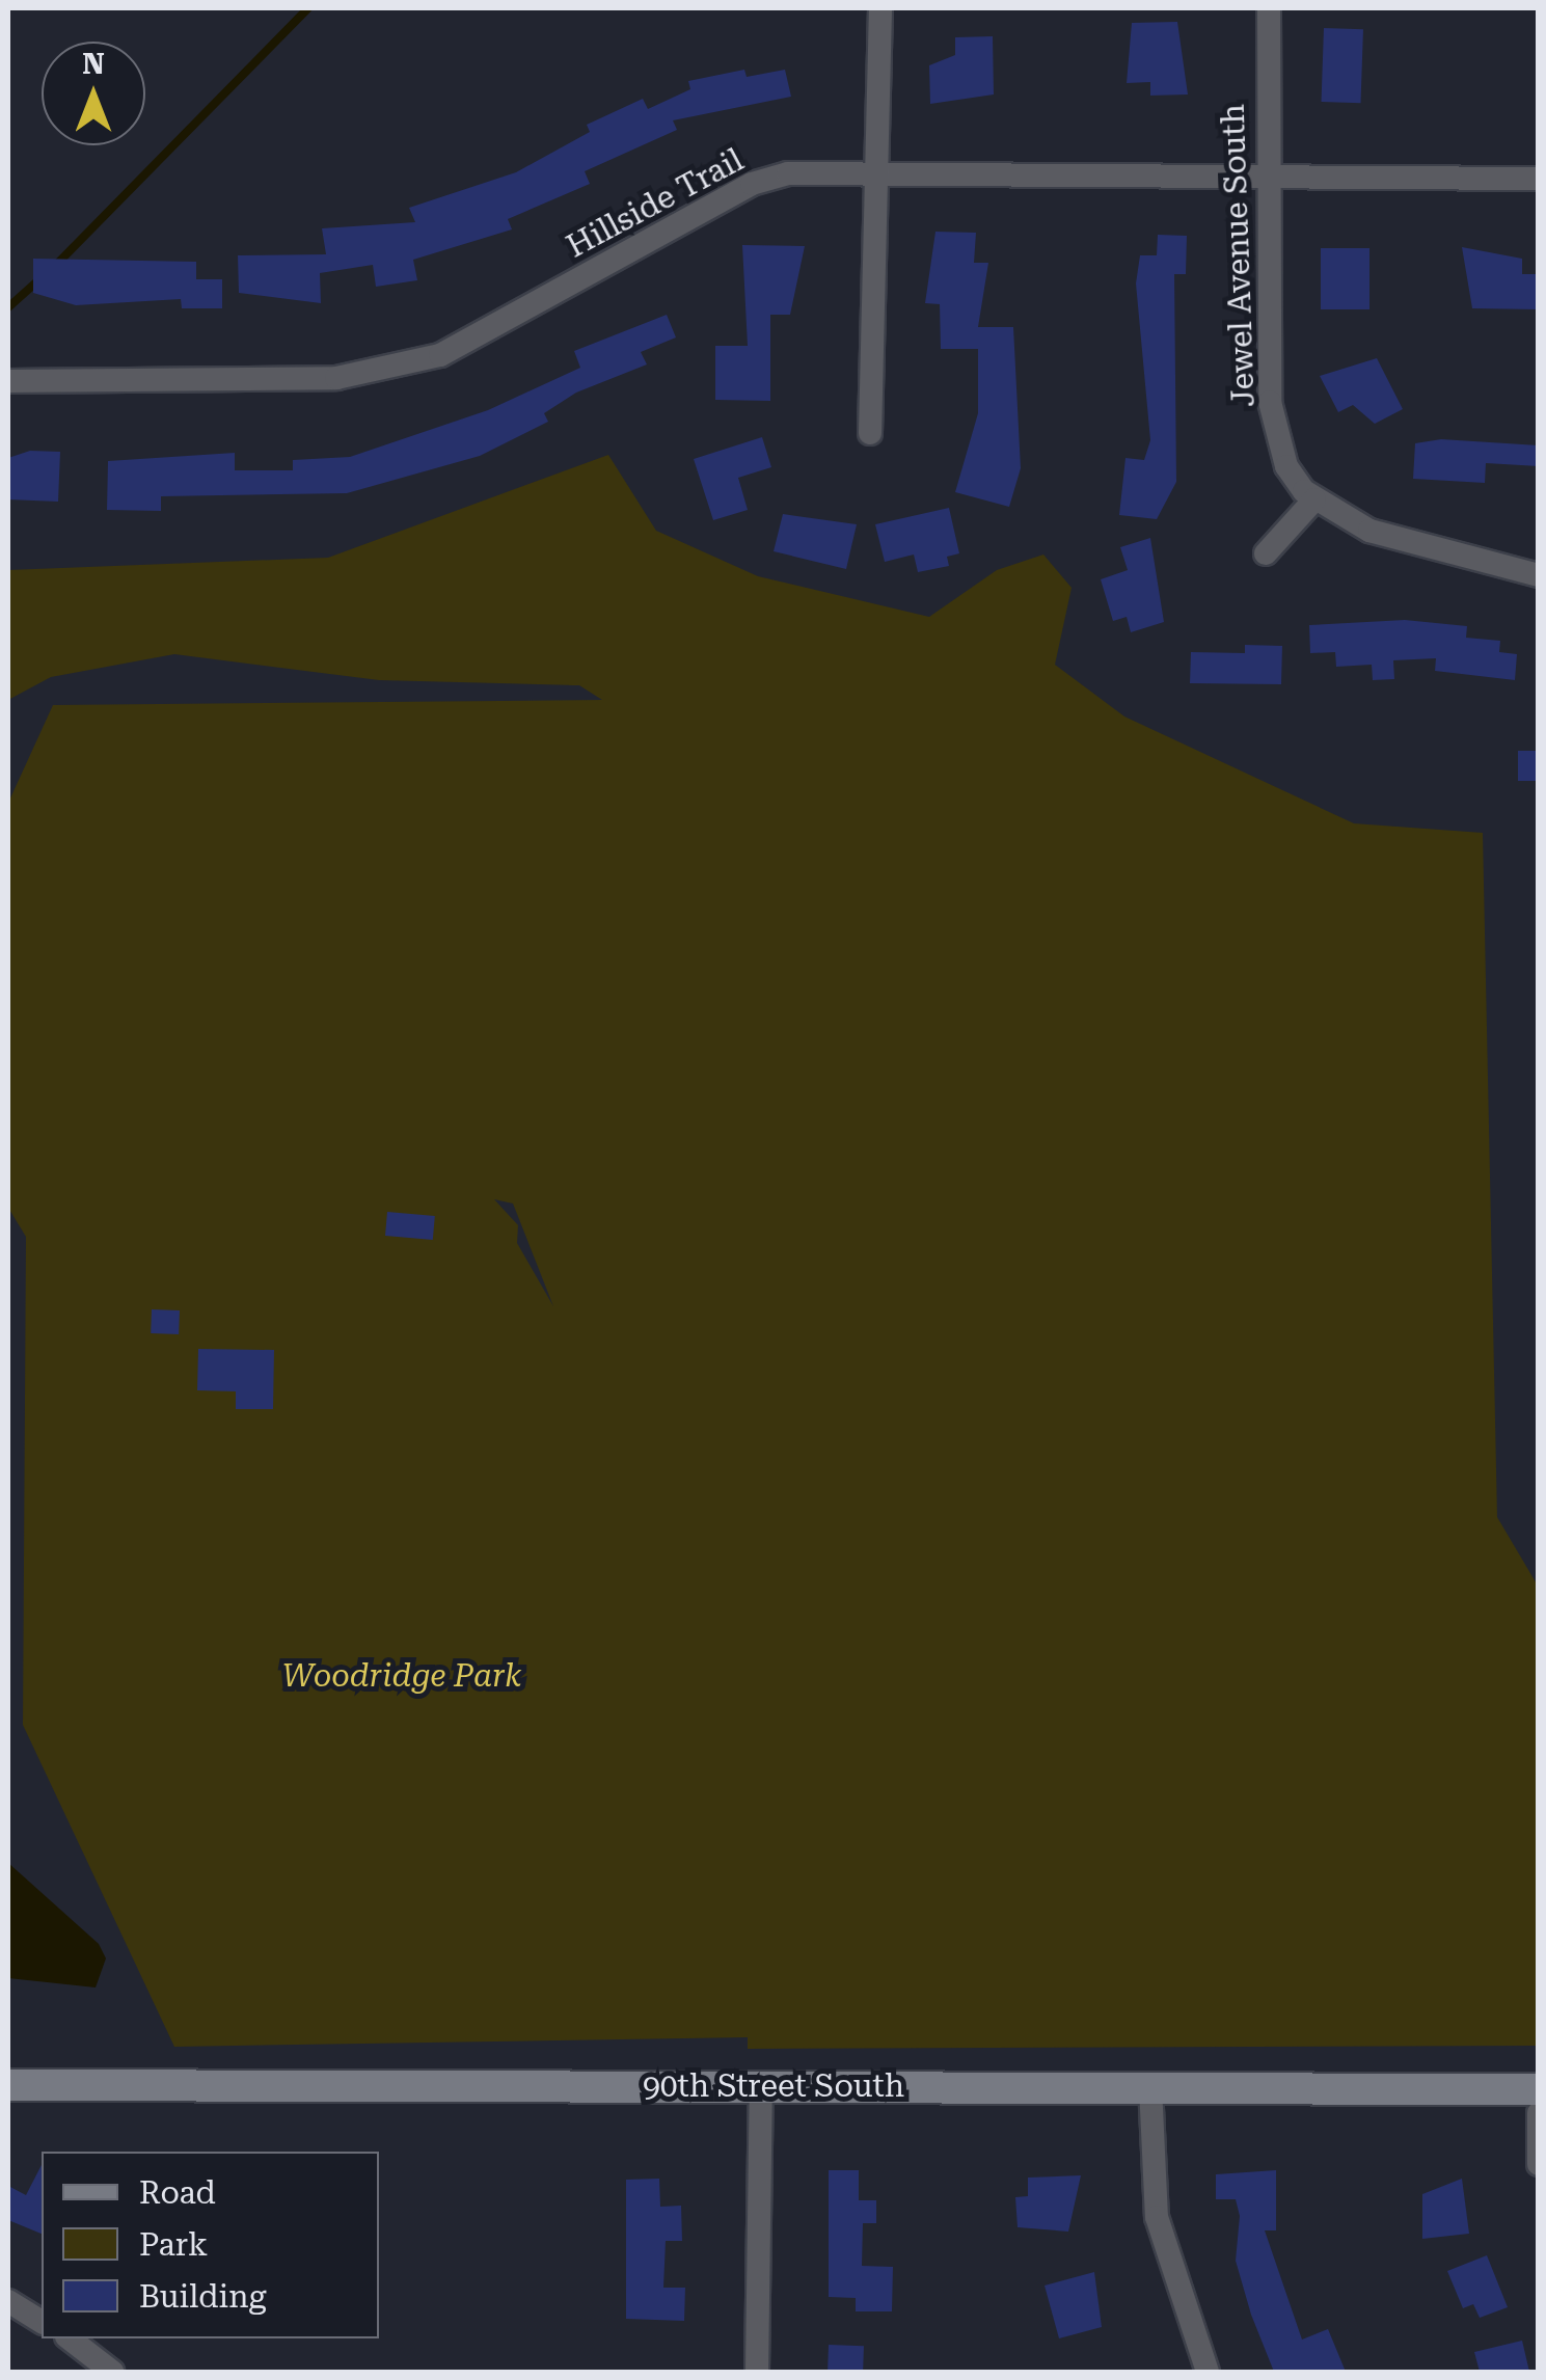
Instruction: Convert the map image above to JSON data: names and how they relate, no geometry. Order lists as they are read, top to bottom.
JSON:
{
  "streets": {
    "street": ["Hillside Trail", "Jewel Avenue South", "90th Street South"]
  },
  "crossings": [
    ["Hillside Trail", "Jewel Avenue South"]
  ],
  "parks": ["Woodridge Park"],
  "legend": ["Road", "Park", "Building"],
  "north": "top"
}
